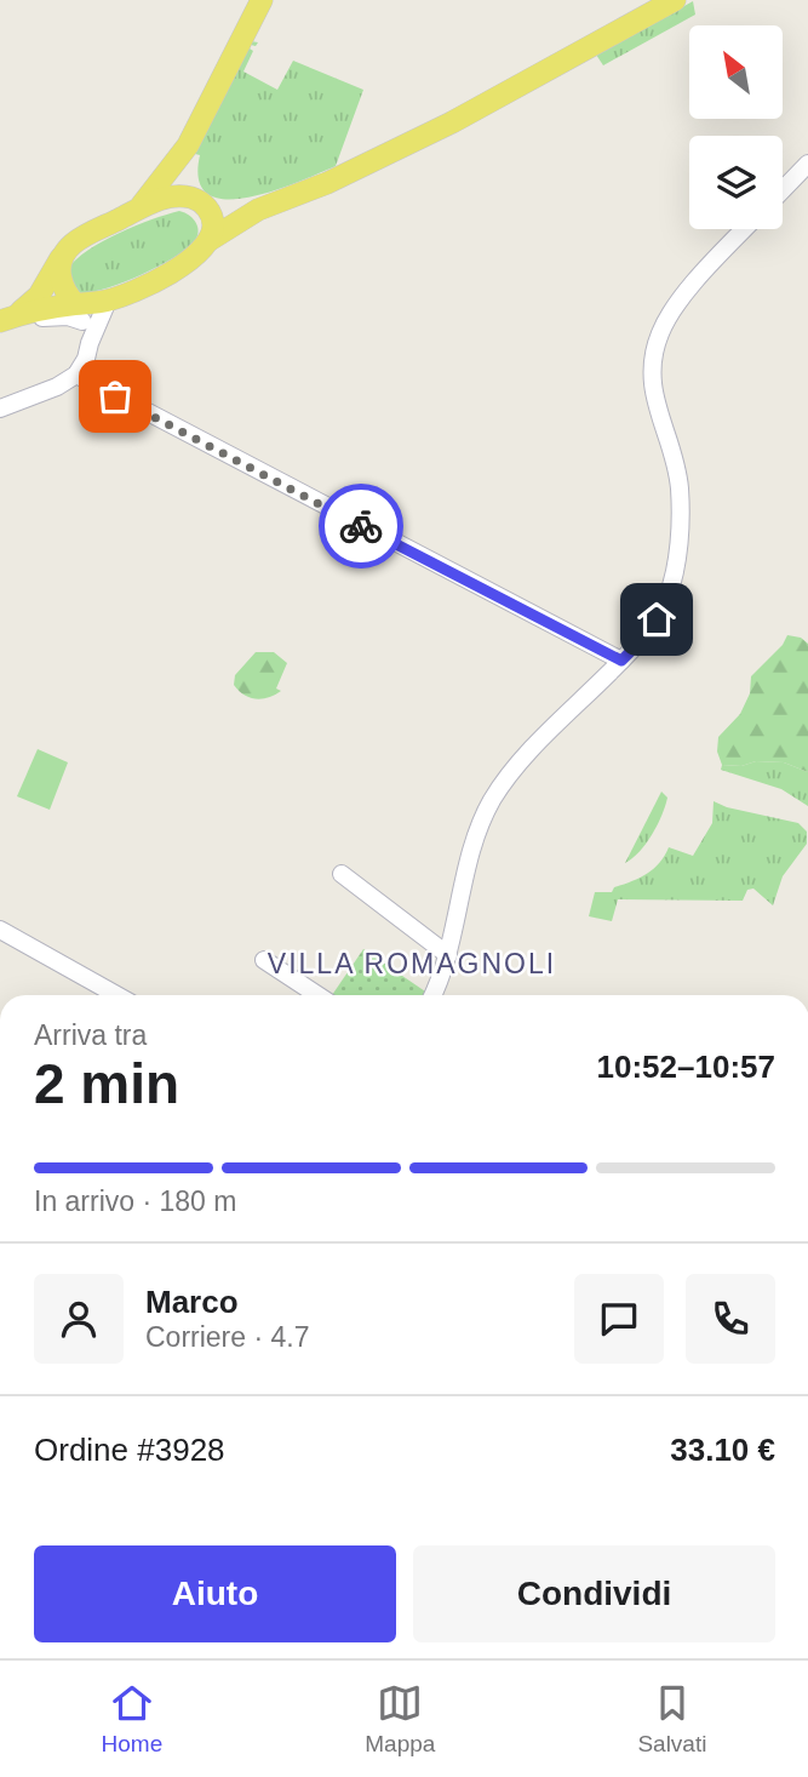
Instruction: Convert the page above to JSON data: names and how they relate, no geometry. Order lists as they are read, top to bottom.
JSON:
{
  "districts": ["VILLA ROMAGNOLI"],
  "north": "top left",
  "page": {
    "heading": ["2 min", "Arriva tra", "10:52–10:57"],
    "panel": [
      "Marco",
      "Corriere · 4.7",
      "Ordine #3928",
      "33.10 €"
    ],
    "bar": "In arrivo · 180 m",
    "buttons": ["Aiuto", "Condividi"],
    "tabs": ["Home", "Mappa", "Salvati"]
  }
}
